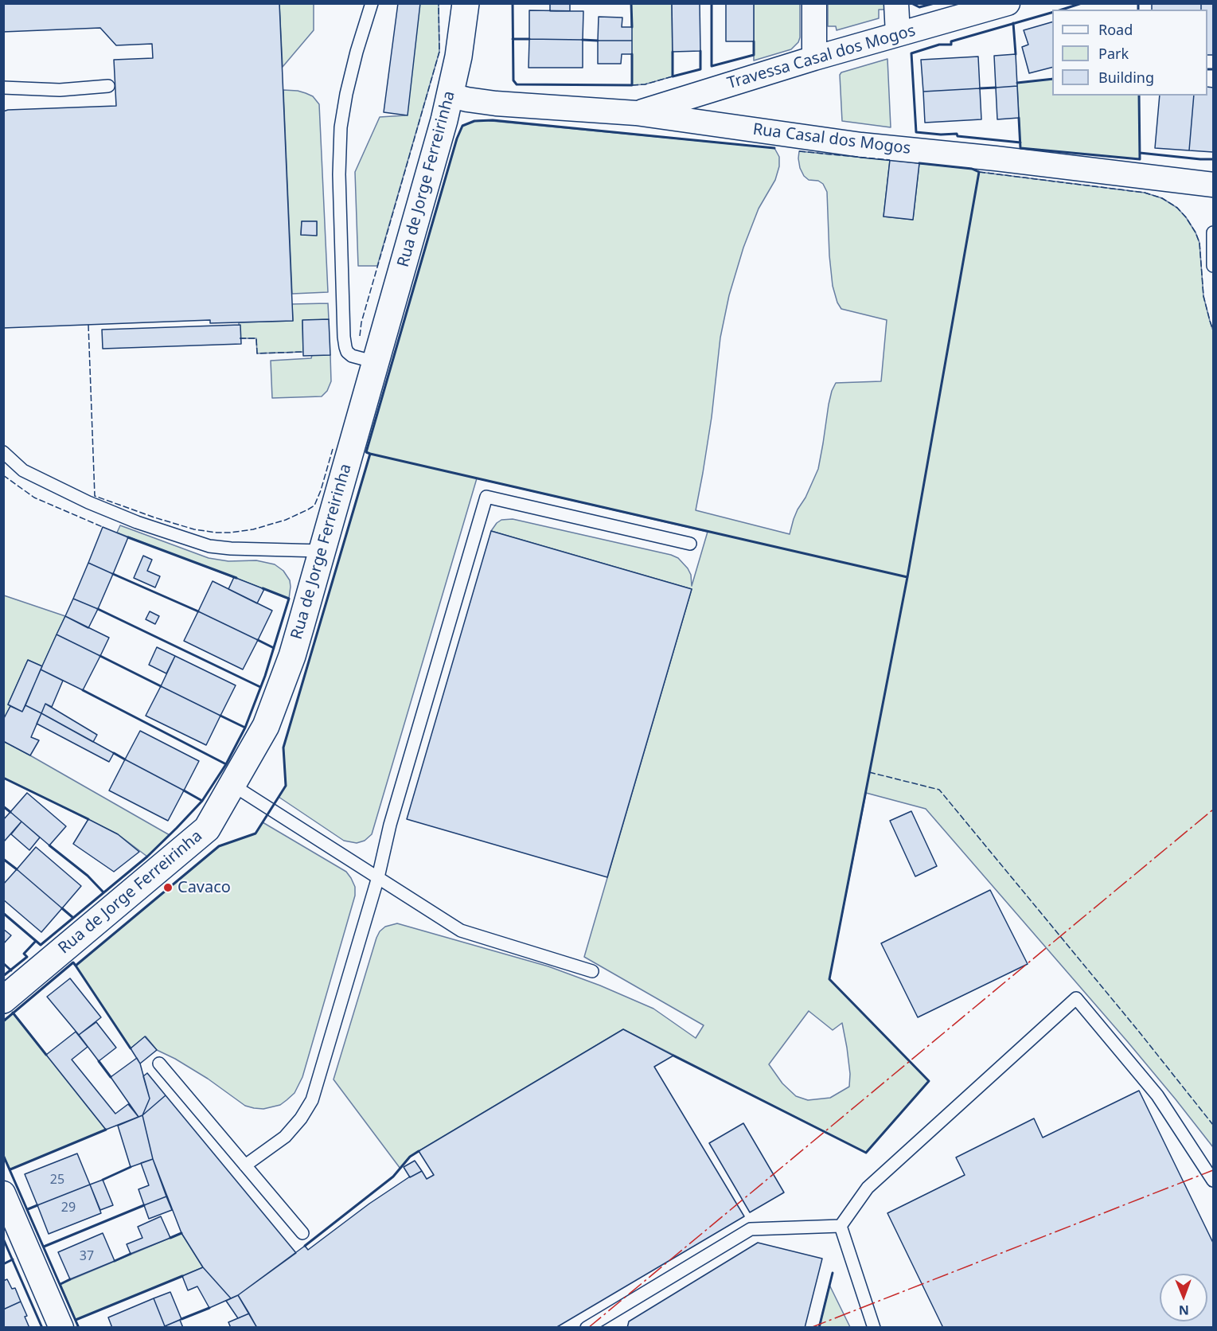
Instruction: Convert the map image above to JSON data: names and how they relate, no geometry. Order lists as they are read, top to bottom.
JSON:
{
  "streets": {
    "street": ["Travessa Casal dos Mogos", "Rua Casal dos Mogos", "Rua de Jorge Ferreirinha"]
  },
  "crossings": [
    ["Travessa Casal dos Mogos", "Rua Casal dos Mogos"],
    ["Rua Casal dos Mogos", "Rua de Jorge Ferreirinha"]
  ],
  "places": ["Cavaco"],
  "house_numbers": ["25", "29", "37"],
  "legend": ["Road", "Park", "Building"],
  "north": "bottom"
}
